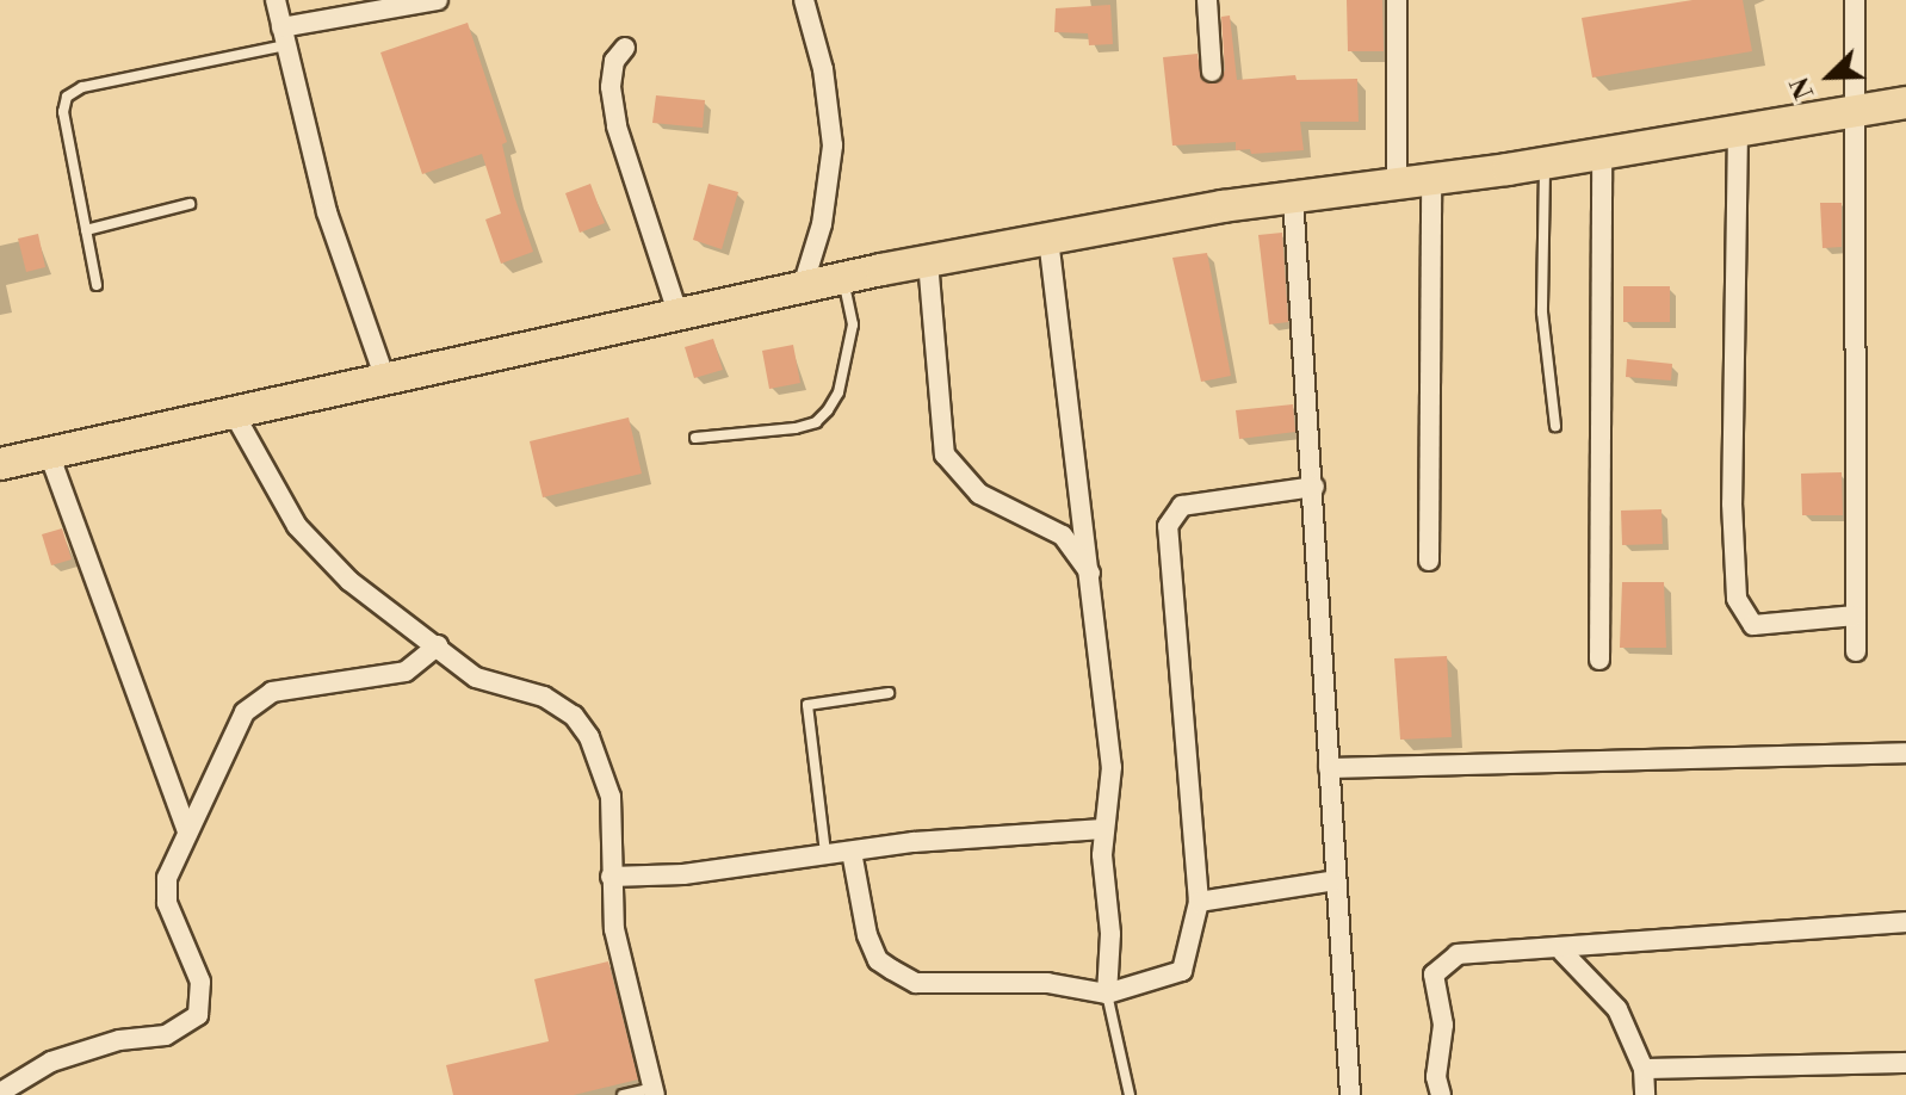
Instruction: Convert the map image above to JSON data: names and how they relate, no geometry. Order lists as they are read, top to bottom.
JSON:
{
  "north": "bottom left"
}
